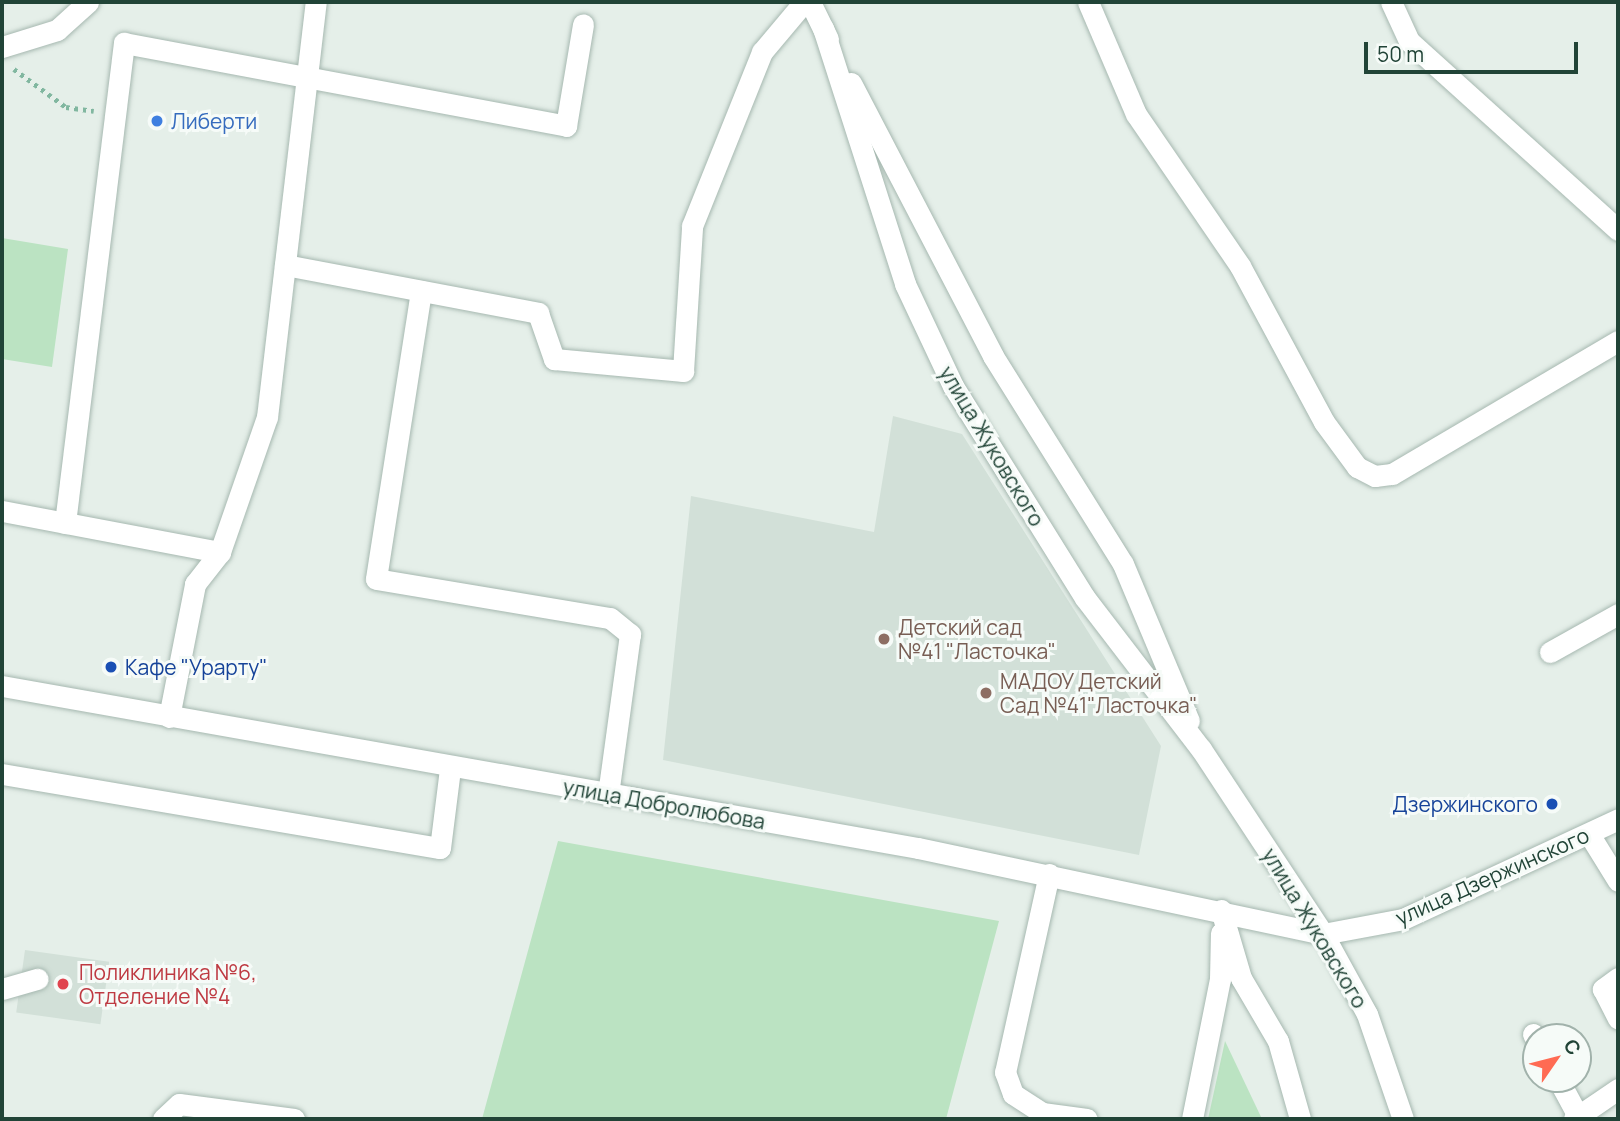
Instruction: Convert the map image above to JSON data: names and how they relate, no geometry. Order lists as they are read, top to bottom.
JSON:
{
  "streets": {
    "street": ["улица Жуковского", "улица Добролюбова", "улица Дзержинского"]
  },
  "crossings": [
    ["улица Жуковского", "улица Добролюбова"],
    ["улица Жуковского", "улица Дзержинского"],
    ["улица Добролюбова", "улица Дзержинского"]
  ],
  "places": [
    "Либерти",
    "Детский сад №41 \"Ласточка\"",
    "Кафе \"Урарту\"",
    "МАДОУ Детский Сад №41\"Ласточка\"",
    "Дзержинского",
    "Поликлиника №6, Отделение №4"
  ],
  "scale_bar": "50 m",
  "north": "top right"
}
